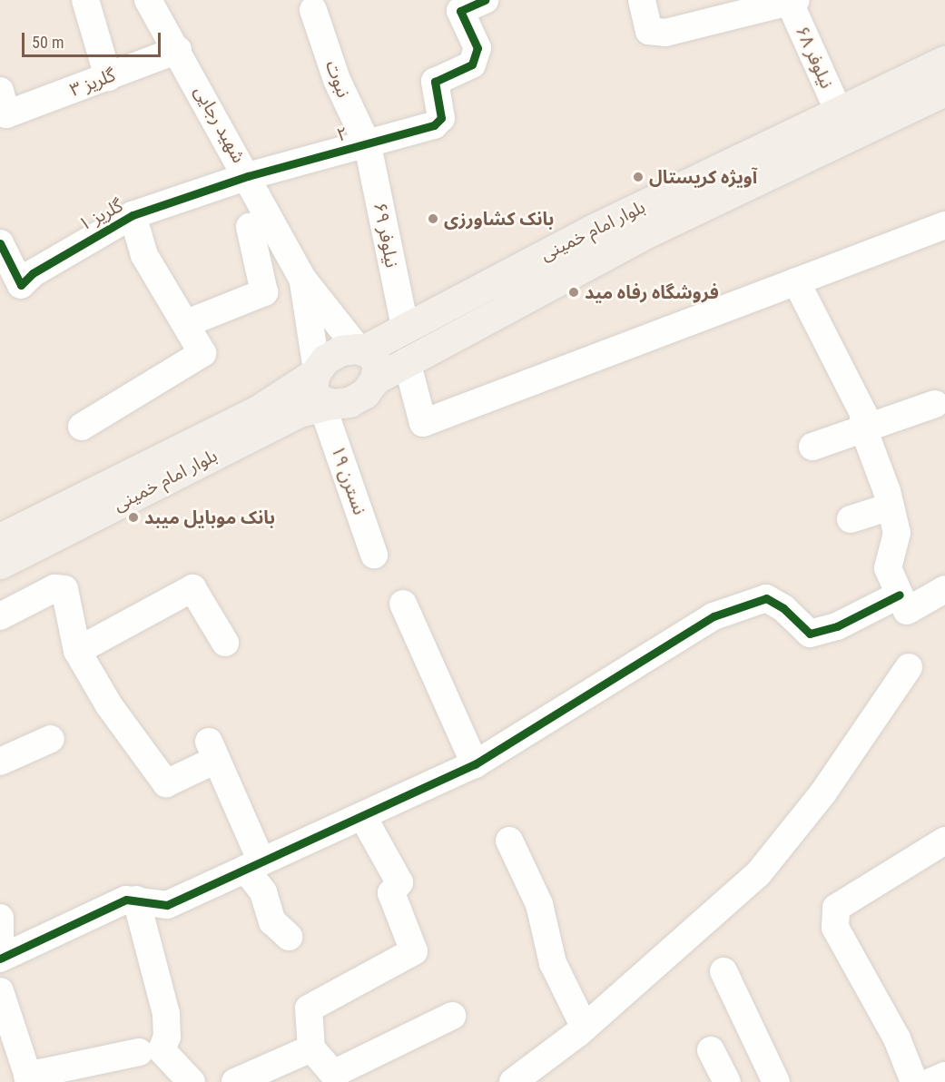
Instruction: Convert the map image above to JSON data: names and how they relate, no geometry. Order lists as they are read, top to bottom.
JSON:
{
  "streets": {
    "main road": ["بلوار امام خمینی"],
    "street": [
      "نیلوفر ۶۸",
      "نبوت",
      "گلریز ۳",
      "شهید رجایی",
      "۲",
      "گلریز ۱",
      "نیلوفر ۶۹",
      "نسترن ۱۹"
    ]
  },
  "crossings": [
    ["نیلوفر ۶۸", "بلوار امام خمینی"],
    ["نبوت", "۲"],
    ["نبوت", "نیلوفر ۶۹"],
    ["گلریز ۳", "شهید رجایی"],
    ["شهید رجایی", "۲"],
    ["شهید رجایی", "گلریز ۱"],
    ["۲", "گلریز ۱"],
    ["۲", "نیلوفر ۶۹"],
    ["بلوار امام خمینی", "نیلوفر ۶۹"],
    ["بلوار امام خمینی", "نسترن ۱۹"]
  ],
  "places": [
    "آویژه کریستال",
    "بانک کشاورزی",
    "فروشگاه رفاه مید",
    "بانک موبایل میبد"
  ],
  "scale_bar": "50 m"
}
